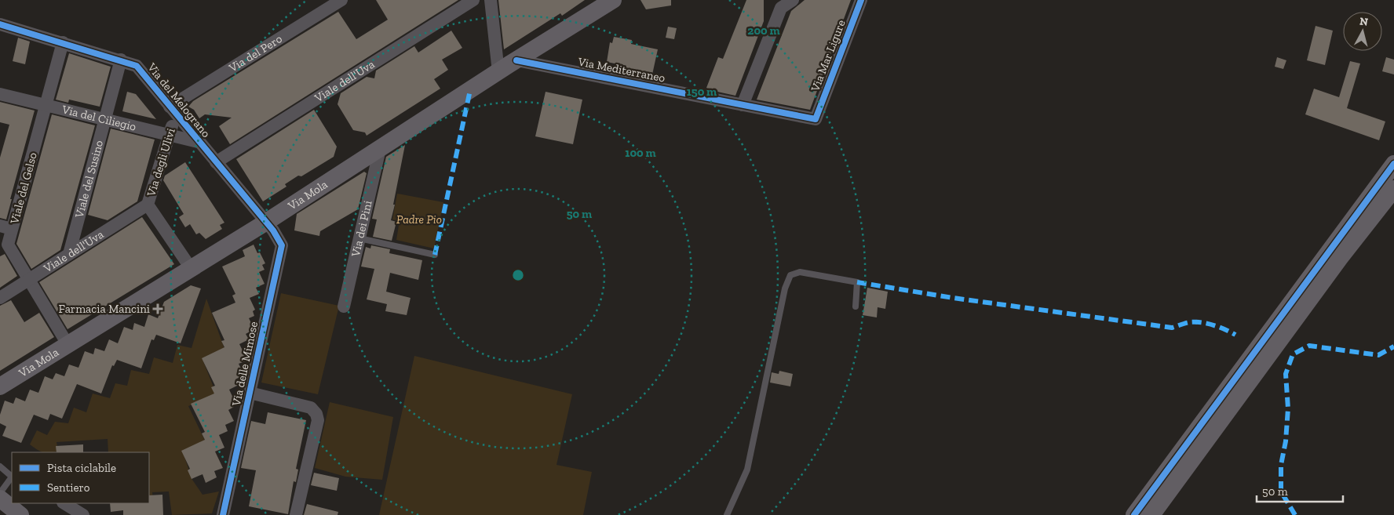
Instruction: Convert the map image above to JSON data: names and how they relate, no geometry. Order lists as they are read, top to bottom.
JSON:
{
  "streets": {
    "street": [
      "Via del Pero",
      "Via Mar Ligure",
      "Via Mediterraneo",
      "Viale dell'Uva",
      "Via del Melograno",
      "Via del Ciliegio",
      "Via degli Ulivi",
      "Viale del Susino",
      "Viale del Gelso",
      "Via Mola",
      "Via dei Pini",
      "Via delle Mimose"
    ]
  },
  "crossings": [
    ["Via del Pero", "Via del Melograno"],
    ["Via del Pero", "Via degli Ulivi"],
    ["Via Mar Ligure", "Via Mediterraneo"],
    ["Via Mediterraneo", "Via Mola"],
    ["Viale dell'Uva", "Via del Melograno"],
    ["Viale dell'Uva", "Via degli Ulivi"],
    ["Viale dell'Uva", "Viale del Susino"],
    ["Viale dell'Uva", "Viale del Gelso"],
    ["Via del Melograno", "Via del Ciliegio"],
    ["Via del Melograno", "Via degli Ulivi"],
    ["Via del Melograno", "Viale del Susino"],
    ["Via del Melograno", "Viale del Gelso"],
    ["Via del Melograno", "Via Mola"],
    ["Via del Melograno", "Via delle Mimose"],
    ["Via del Ciliegio", "Via degli Ulivi"],
    ["Via del Ciliegio", "Viale del Susino"],
    ["Via del Ciliegio", "Viale del Gelso"],
    ["Via degli Ulivi", "Via Mola"],
    ["Viale del Gelso", "Via Mola"],
    ["Via Mola", "Via dei Pini"],
    ["Via Mola", "Via delle Mimose"]
  ],
  "parks": ["Padre Pio"],
  "places": {
    "health": ["Farmacia Mancini"]
  },
  "legend": ["Pista ciclabile", "Sentiero"],
  "scale_bar": "50 m",
  "north": "top",
  "rings": [
    "200 m",
    "150 m",
    "100 m",
    "50 m"
  ]
}
